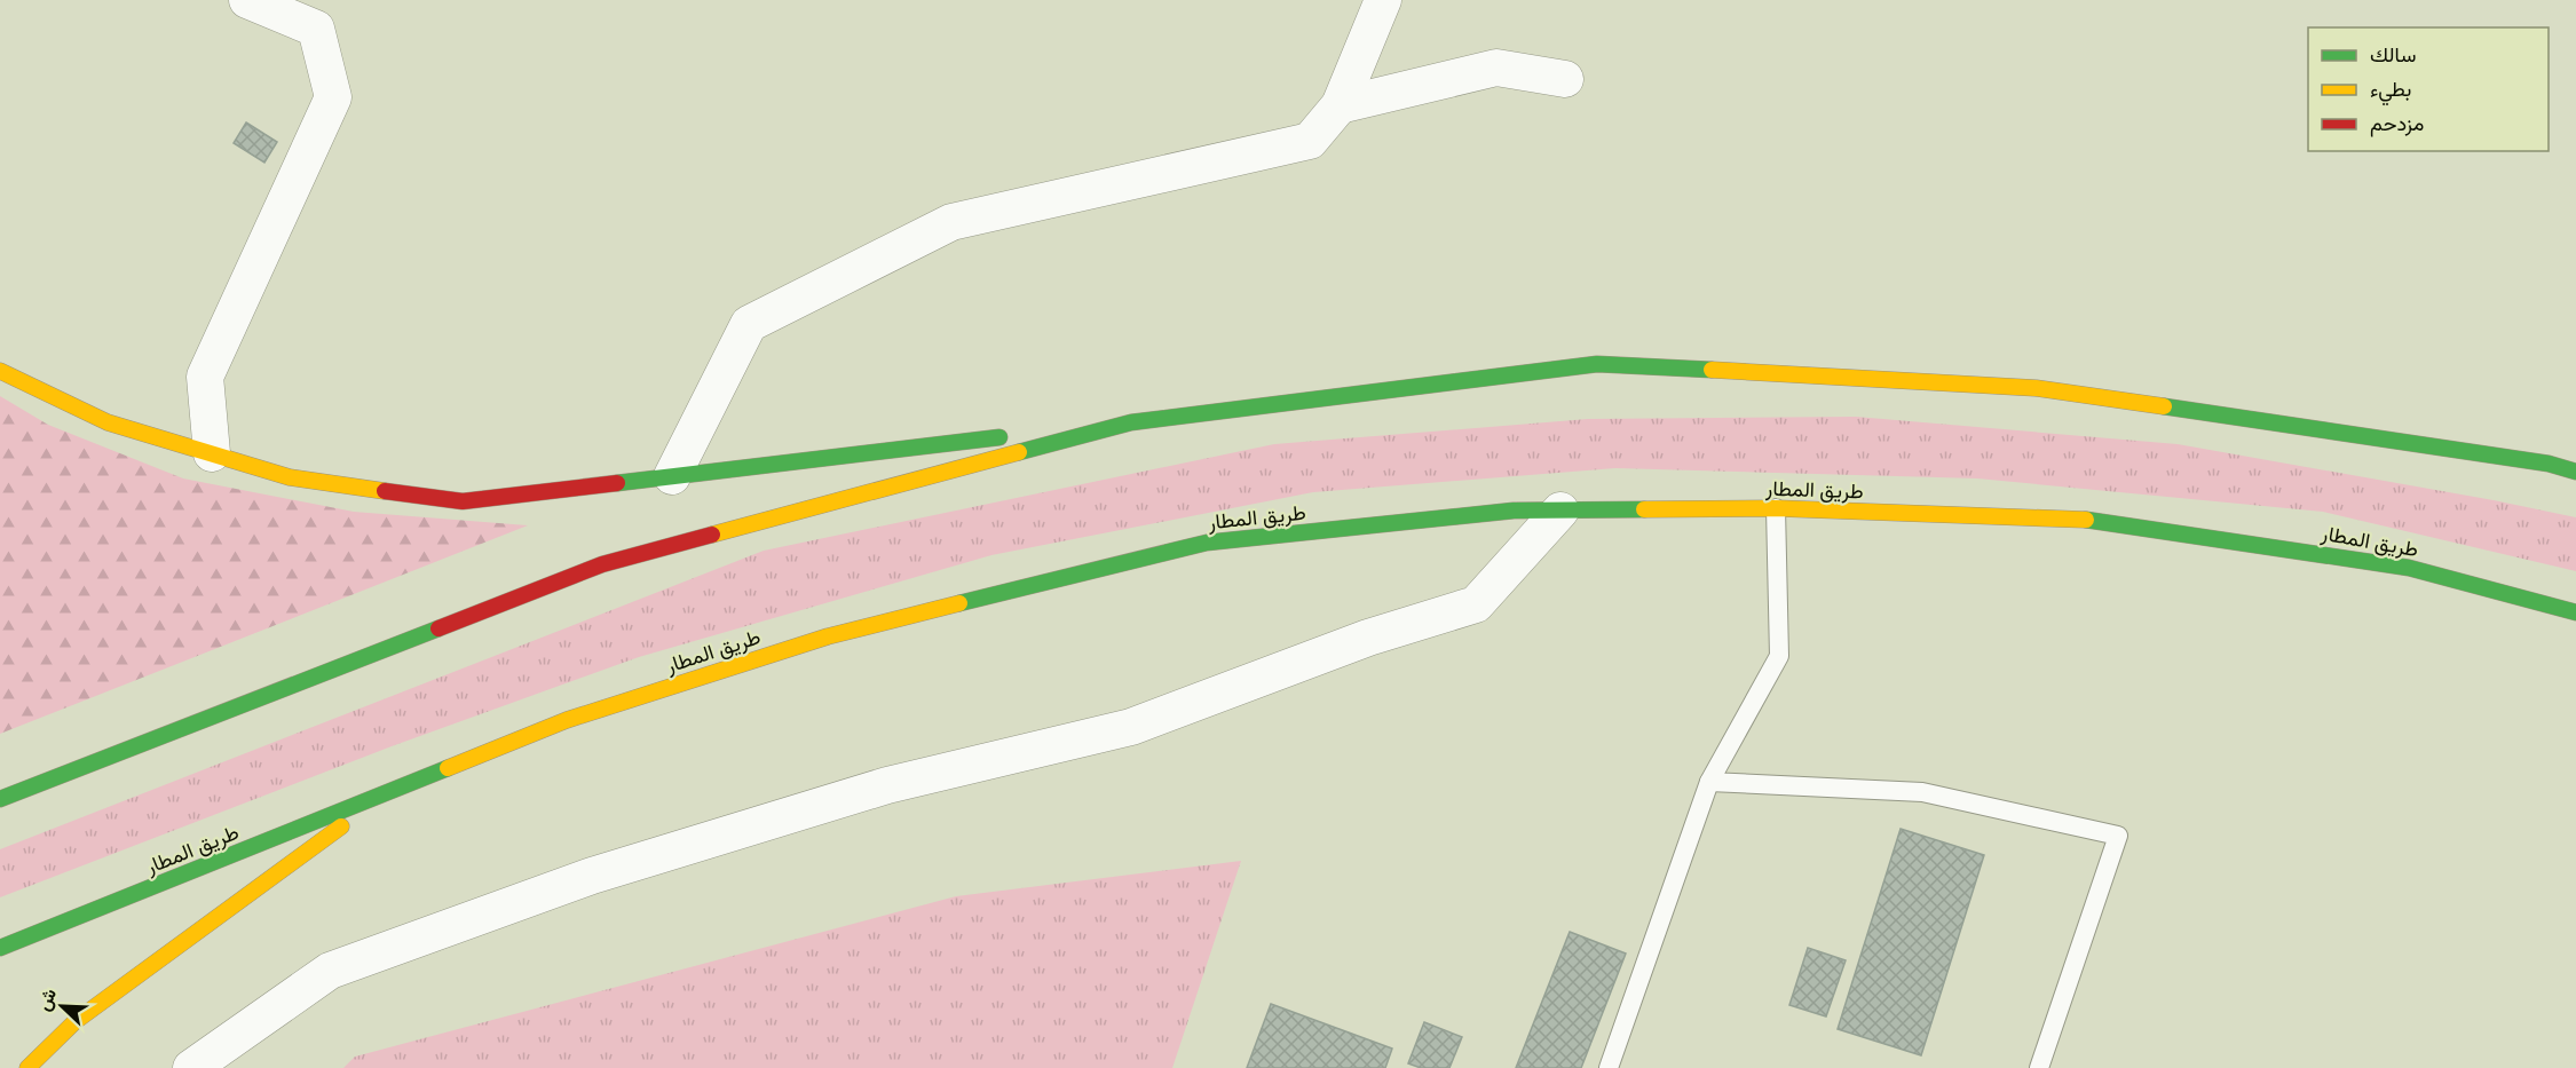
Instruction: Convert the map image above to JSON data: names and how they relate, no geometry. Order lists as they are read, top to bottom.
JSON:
{
  "streets": {
    "highway": ["طريق المطار"]
  },
  "legend": ["سالك", "بطيء", "مزدحم"],
  "north": "top left"
}
